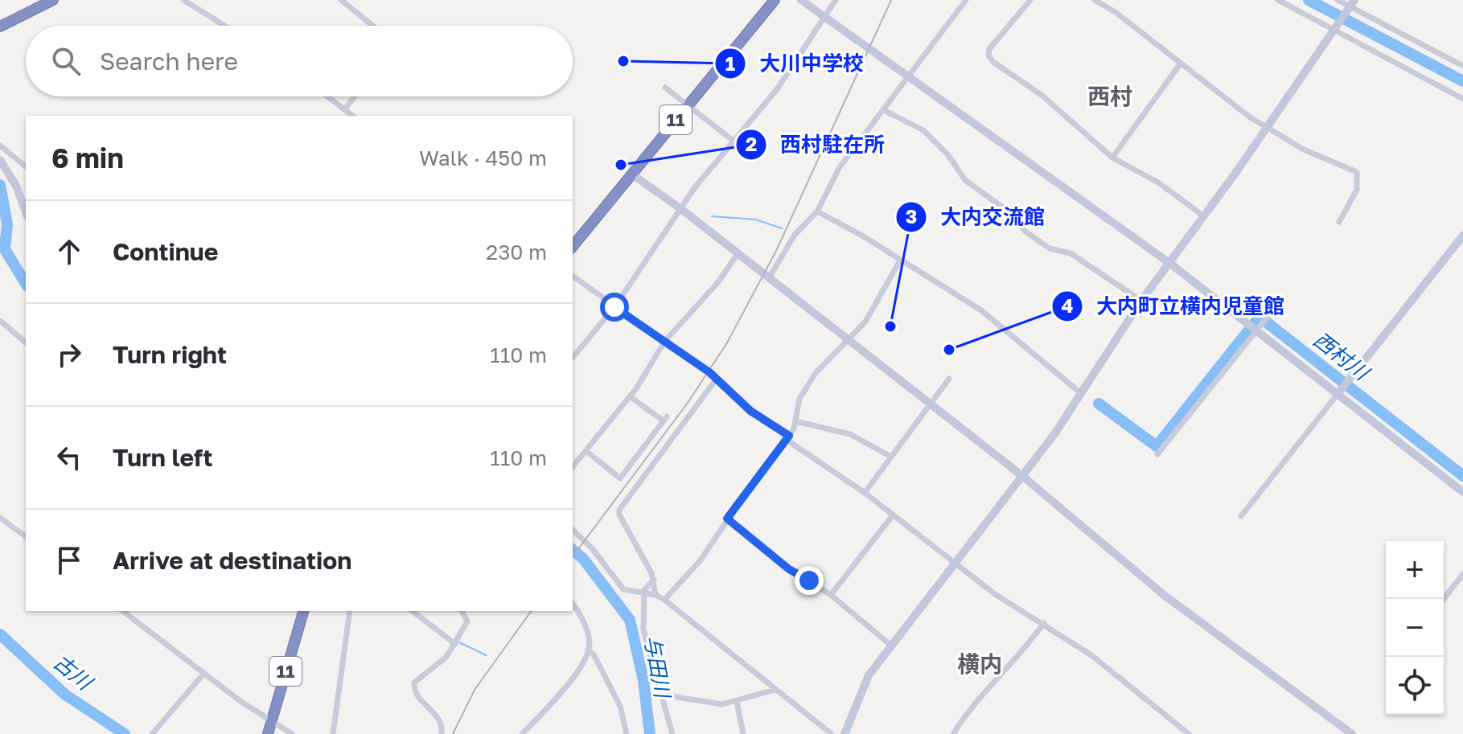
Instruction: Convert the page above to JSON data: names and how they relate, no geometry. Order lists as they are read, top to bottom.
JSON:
{
  "streets": {
    "highway": ["11"]
  },
  "districts": ["西村", "横内"],
  "water": ["西村川", "与田川", "古川"],
  "places": [
    "大川中学校",
    "西村駐在所",
    "大内交流館",
    "大内町立横内児童館"
  ],
  "page": {
    "search": "Search here",
    "heading": ["6 min", "Walk · 450 m"],
    "list": [
      ["Continue", "230 m"],
      ["Turn right", "110 m"],
      ["Turn left", "110 m"],
      "Arrive at destination"
    ],
    "map_buttons": ["+", "−"]
  }
}
